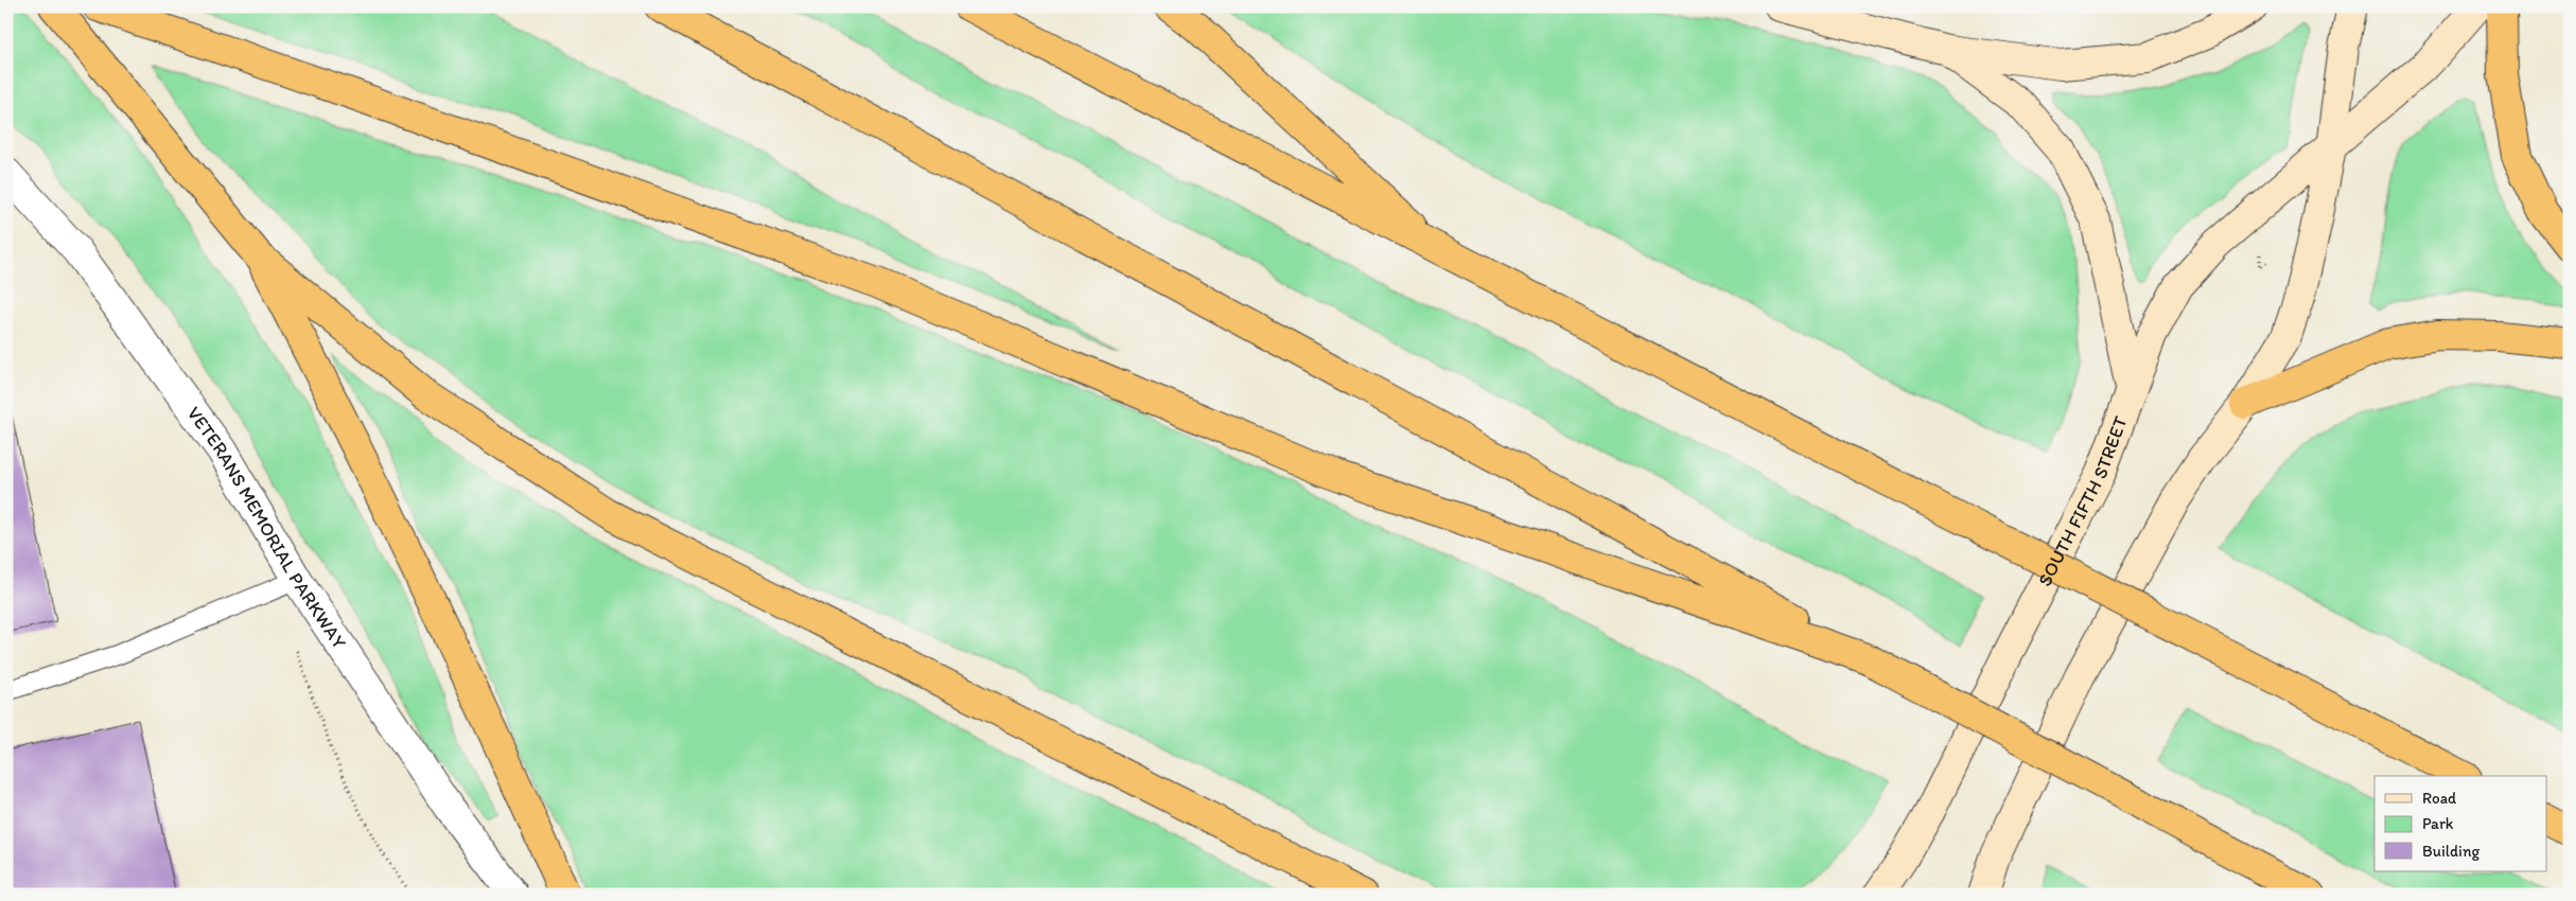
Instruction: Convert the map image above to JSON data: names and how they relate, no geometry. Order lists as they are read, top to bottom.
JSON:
{
  "streets": {
    "main road": ["SOUTH FIFTH STREET"],
    "street": ["VETERANS MEMORIAL PARKWAY"]
  },
  "legend": ["Road", "Park", "Building"]
}
